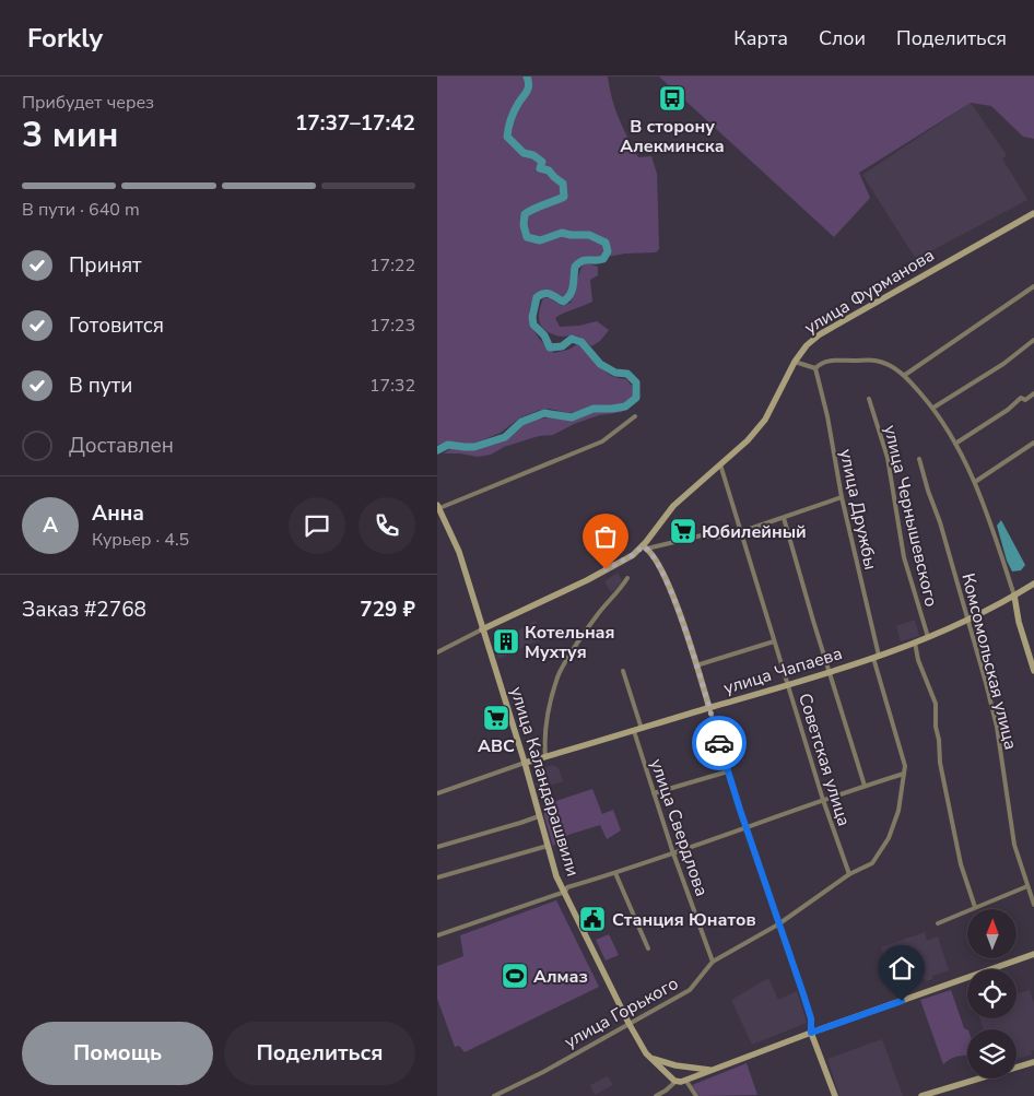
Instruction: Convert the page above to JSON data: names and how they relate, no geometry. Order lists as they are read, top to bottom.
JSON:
{
  "streets": {
    "main road": ["улица Фурманова", "улица Чапаева", "улица Каландарашвили"],
    "street": [
      "улица Дружбы",
      "улица Чернышевского",
      "Комсомольская улица",
      "Советская улица",
      "улица Свердлова",
      "улица Горького"
    ]
  },
  "crossings": [
    ["улица Фурманова", "Советская улица"],
    ["улица Фурманова", "улица Каландарашвили"],
    ["улица Дружбы", "улица Чапаева"],
    ["улица Дружбы", "улица Горького"],
    ["улица Чернышевского", "улица Чапаева"],
    ["Комсомольская улица", "улица Чапаева"],
    ["улица Чапаева", "Советская улица"],
    ["улица Чапаева", "улица Каландарашвили"],
    ["улица Чапаева", "улица Свердлова"],
    ["улица Чапаева", "улица Горького"],
    ["Советская улица", "улица Горького"],
    ["улица Каландарашвили", "улица Горького"],
    ["улица Свердлова", "улица Горького"]
  ],
  "places": {
    "bus stop": ["В сторону Алекминска"],
    "supermarket": ["Юбилейный", "ABC"],
    "building": ["Котельная Мухтуя"],
    "public building": ["Станция Юнатов"],
    "sports": ["Алмаз"]
  },
  "north": "top",
  "page": {
    "header": "Forkly",
    "nav": ["Карта", "Слои", "Поделиться"],
    "heading": ["3 мин", "Прибудет через", "17:37–17:42"],
    "panel": [
      "Анна",
      "Курьер · 4.5",
      "Заказ #2768",
      "729 ₽"
    ],
    "bar": "В пути · 640 m",
    "list": [
      ["Принят", "17:22"],
      ["Готовится", "17:23"],
      ["В пути", "17:32"],
      "Доставлен"
    ],
    "round": "А",
    "buttons": ["Помощь", "Поделиться"]
  }
}
